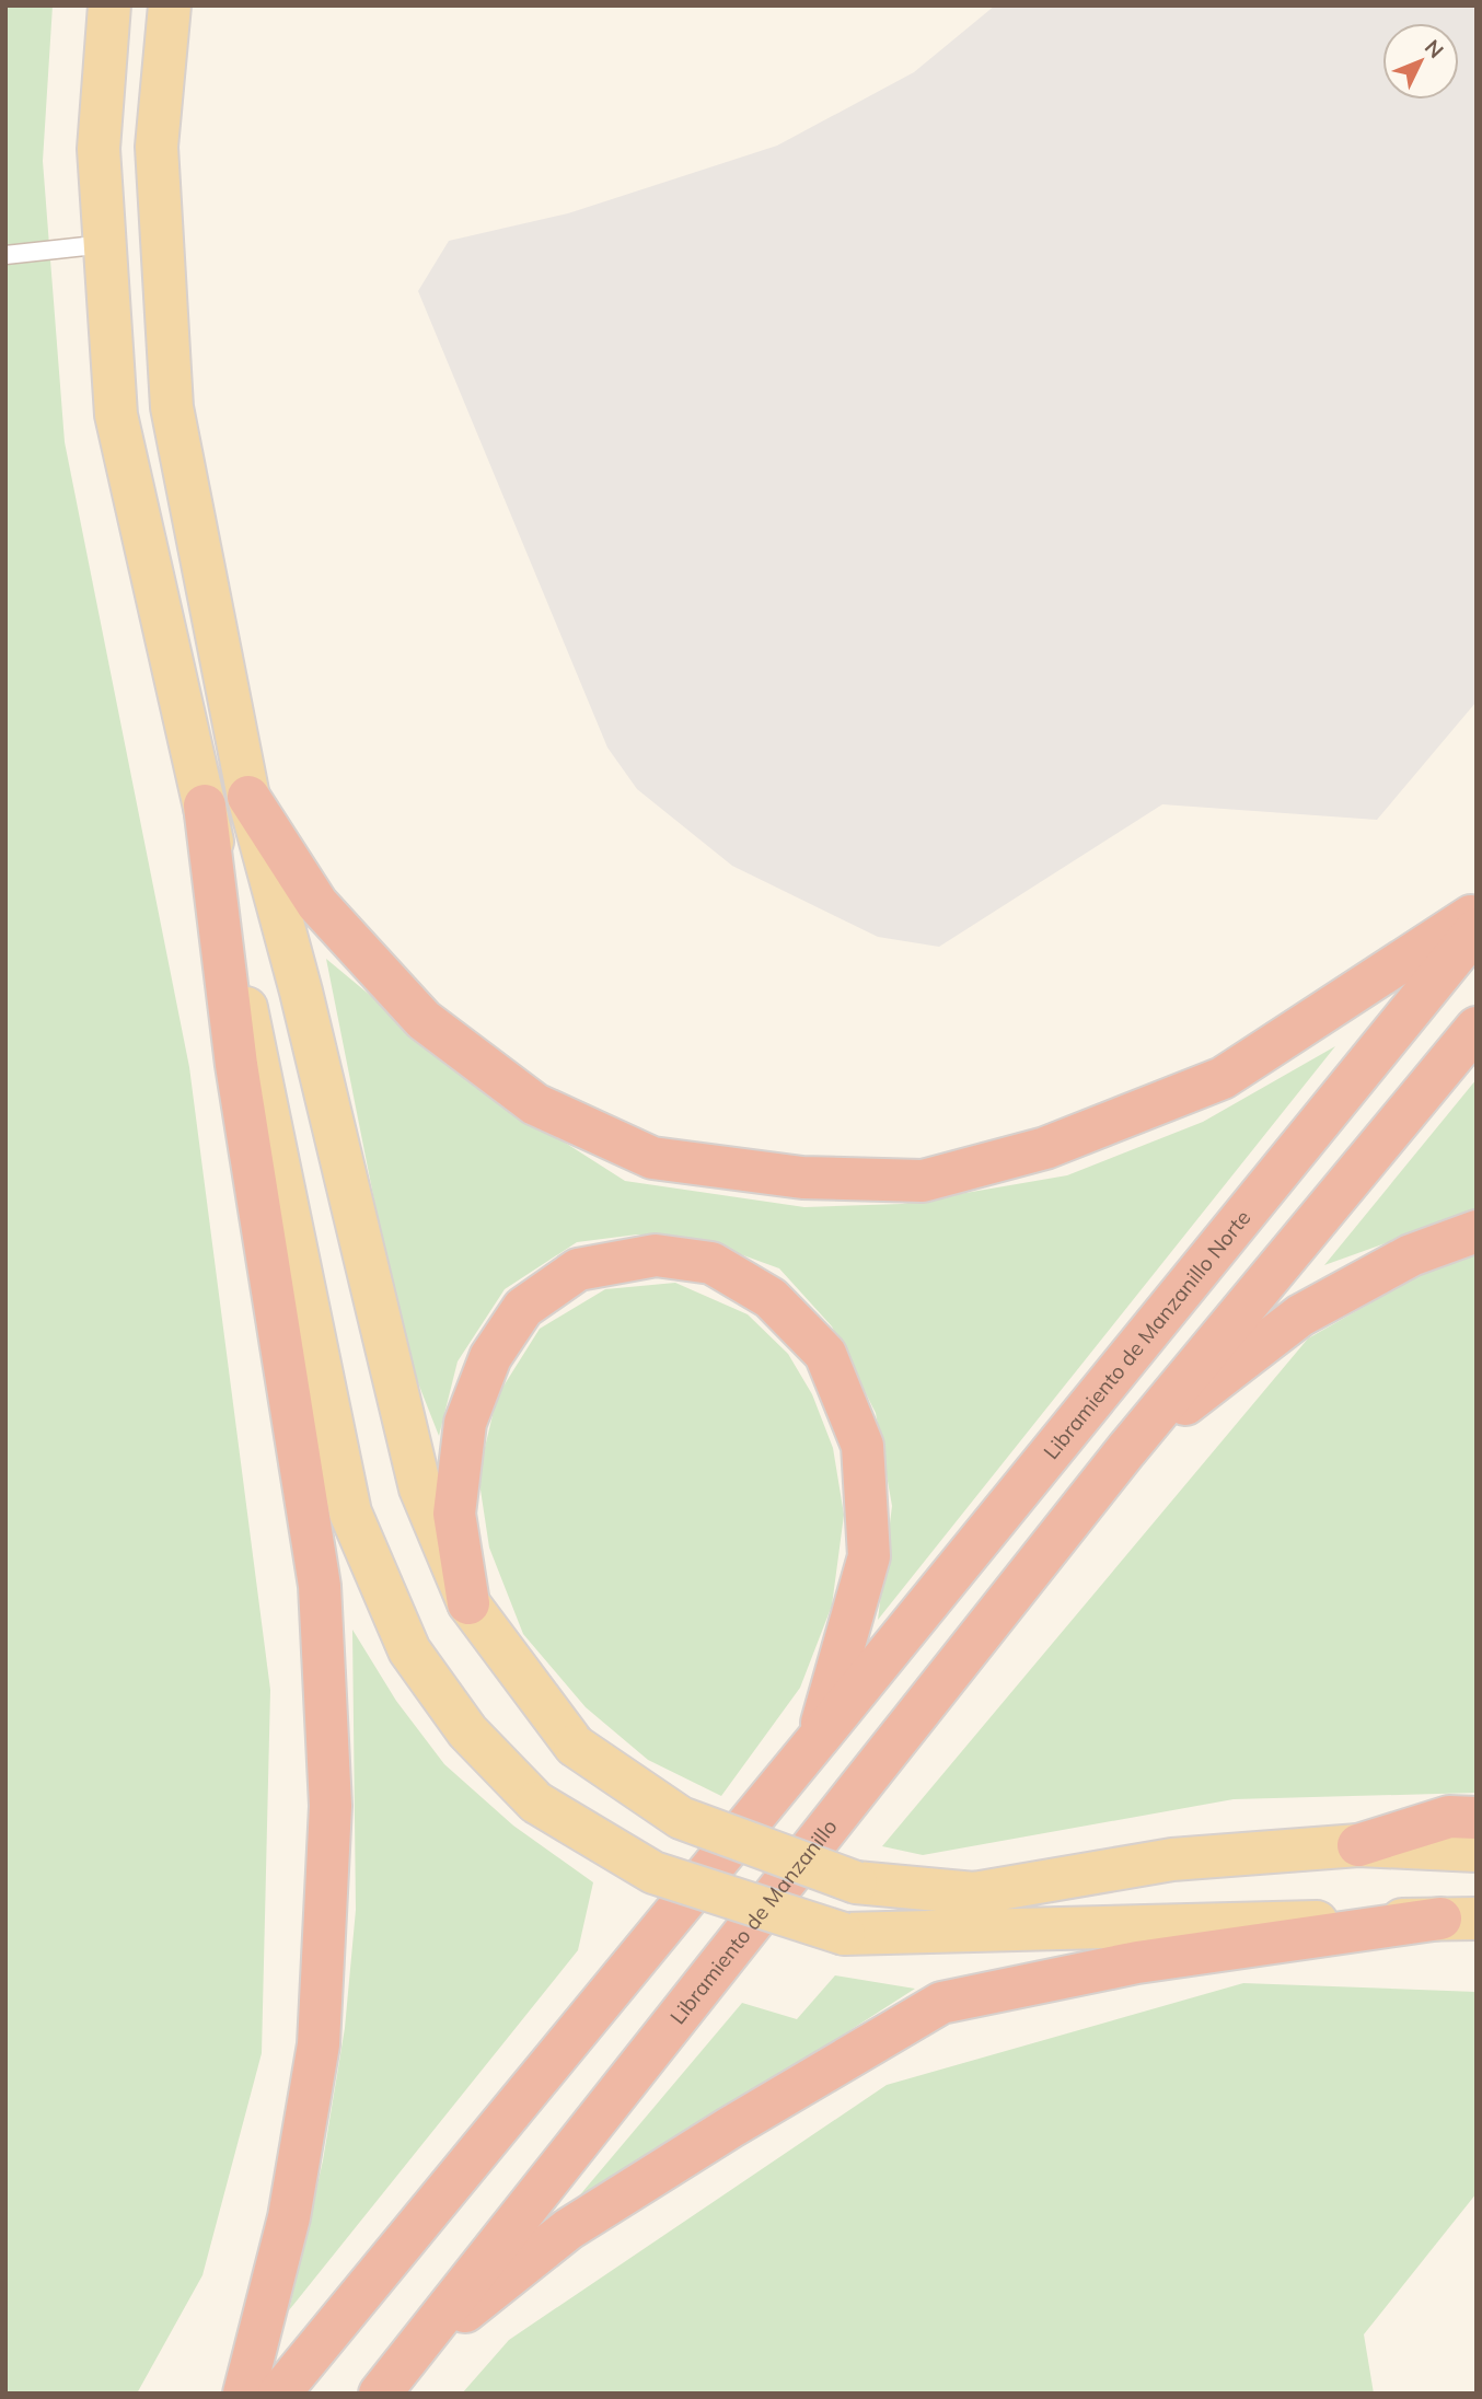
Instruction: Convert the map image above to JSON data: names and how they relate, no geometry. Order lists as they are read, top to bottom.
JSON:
{
  "streets": {
    "highway": ["Libramiento de Manzanillo Norte", "Libramiento de Manzanillo"]
  },
  "north": "top right"
}
